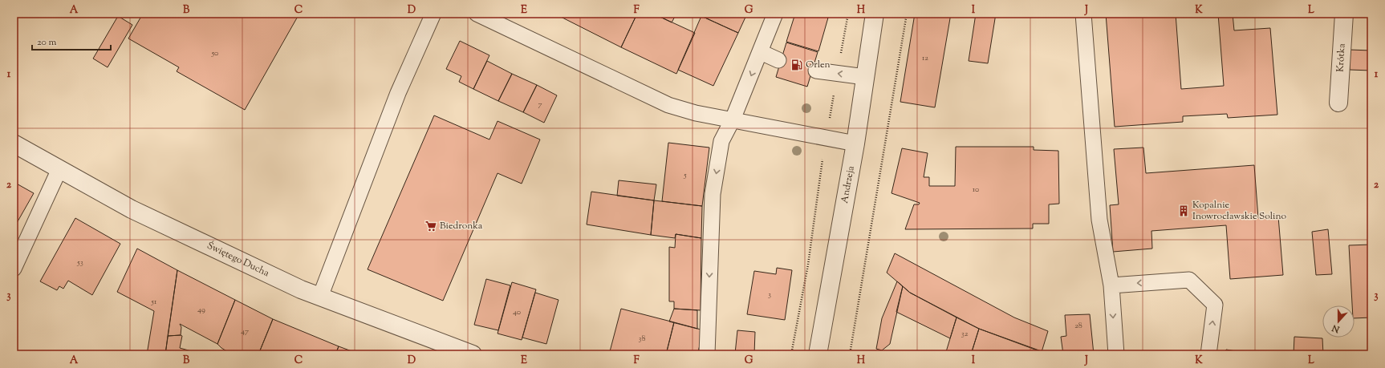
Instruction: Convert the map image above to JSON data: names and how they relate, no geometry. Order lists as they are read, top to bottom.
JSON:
{
  "streets": {
    "street": ["Krótka", "Andrzeja", "Świętego Ducha"]
  },
  "places": {
    "fuel station": ["Orlen"],
    "building": ["Kopalnie Inowrocławskie Solino"],
    "supermarket": ["Biedronka"]
  },
  "house_numbers": [
    "50",
    "12",
    "7",
    "5",
    "10",
    "53",
    "3",
    "51",
    "49",
    "40",
    "28",
    "47",
    "32",
    "38"
  ],
  "scale_bar": "20 m",
  "north": "bottom",
  "grid": {
    "columns": [
      "A",
      "B",
      "C",
      "D",
      "E",
      "F",
      "G",
      "H",
      "I",
      "J",
      "K",
      "L"
    ],
    "rows": ["1", "2", "3"]
  }
}
